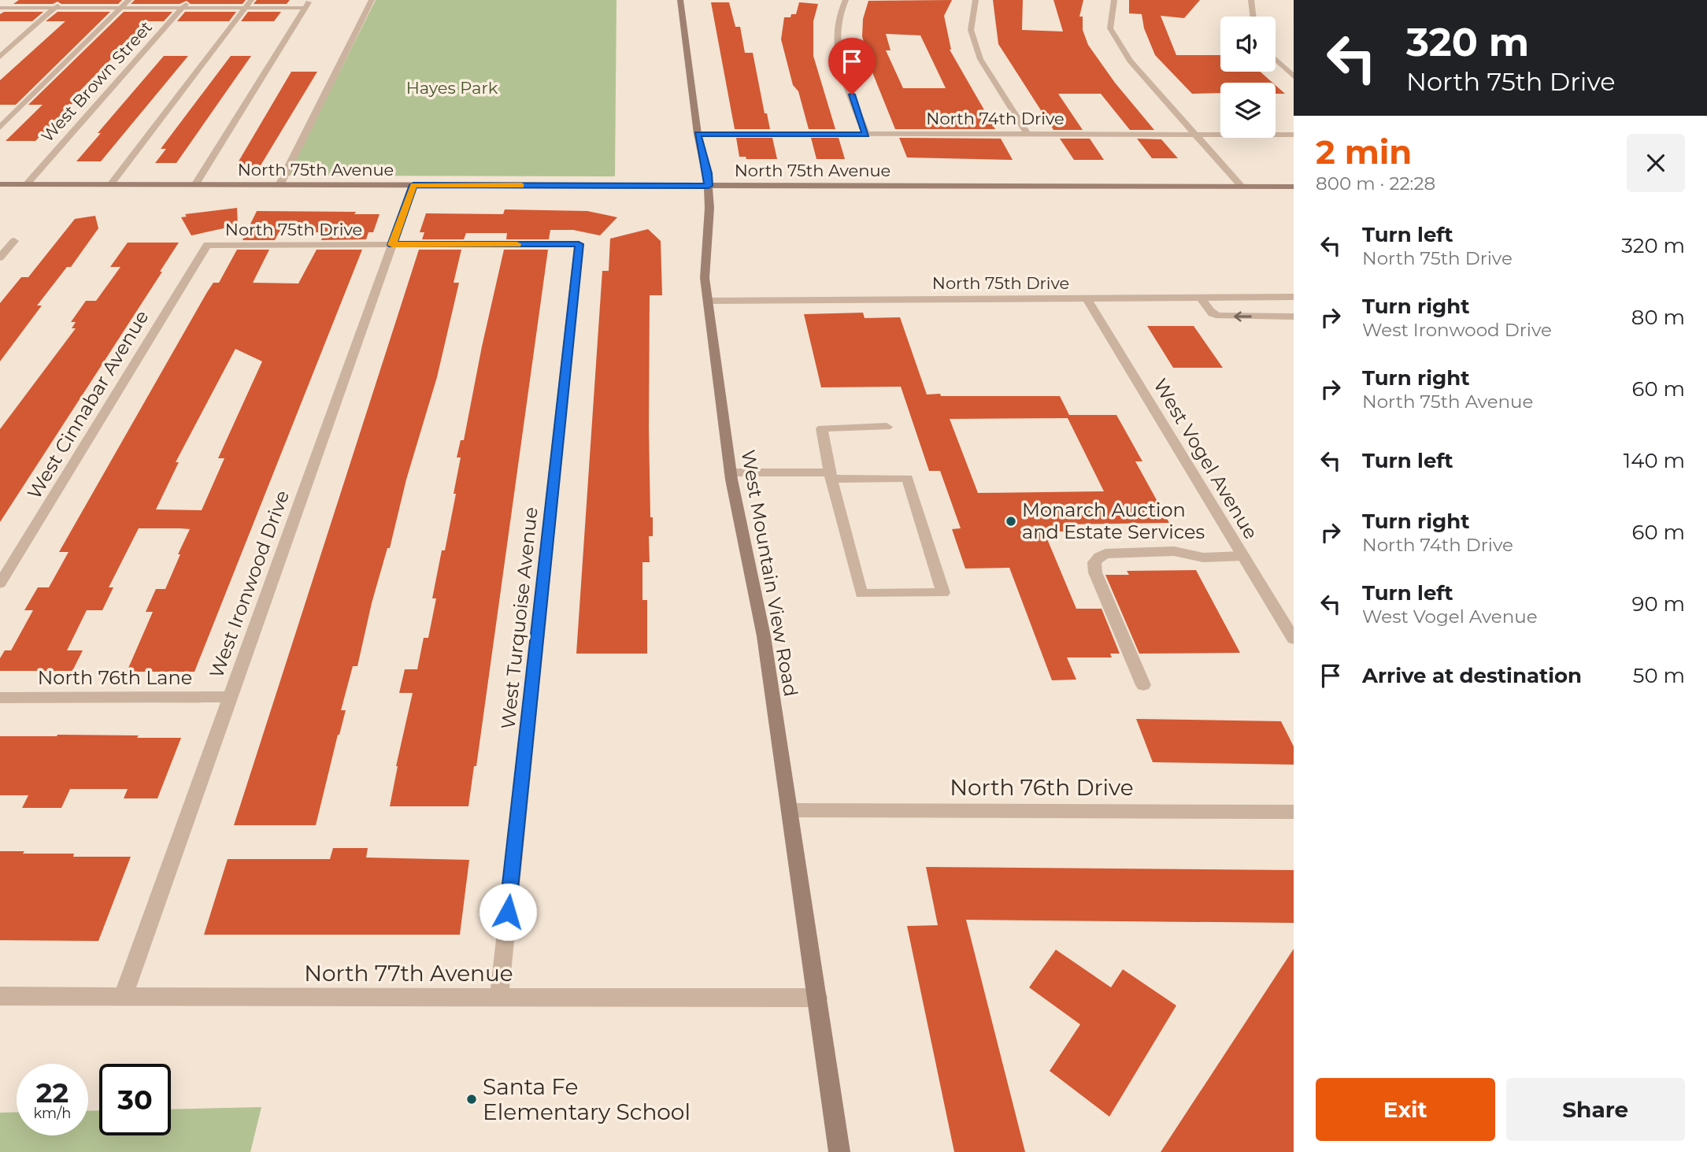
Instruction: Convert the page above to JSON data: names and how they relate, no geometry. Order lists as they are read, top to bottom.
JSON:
{
  "streets": {
    "street": [
      "West Brown Street",
      "North 74th Drive",
      "North 75th Avenue",
      "North 75th Drive",
      "West Cinnabar Avenue",
      "West Vogel Avenue",
      "West Mountain View Road",
      "West Ironwood Drive",
      "West Turquoise Avenue",
      "North 76th Lane",
      "North 76th Drive",
      "North 77th Avenue"
    ]
  },
  "crossings": [
    ["West Brown Street", "North 75th Avenue"],
    ["North 74th Drive", "West Mountain View Road"],
    ["North 75th Avenue", "West Mountain View Road"],
    ["North 75th Avenue", "West Ironwood Drive"],
    ["North 75th Drive", "West Cinnabar Avenue"],
    ["North 75th Drive", "West Vogel Avenue"],
    ["North 75th Drive", "West Mountain View Road"],
    ["North 75th Drive", "West Ironwood Drive"],
    ["North 75th Drive", "West Turquoise Avenue"],
    ["West Mountain View Road", "North 76th Drive"],
    ["West Mountain View Road", "North 77th Avenue"],
    ["West Ironwood Drive", "North 76th Lane"],
    ["West Ironwood Drive", "North 77th Avenue"],
    ["West Turquoise Avenue", "North 77th Avenue"]
  ],
  "parks": ["Hayes Park"],
  "places": ["Monarch Auction and Estate Services", "Santa Fe Elementary School"],
  "page": {
    "turn": ["320 m", "North 75th Drive"],
    "heading": ["2 min", "800 m · 22:28"],
    "list": [
      {
        "name": "Turn left",
        "note": "North 75th Drive",
        "value": "320 m"
      },
      {
        "name": "Turn right",
        "note": "West Ironwood Drive",
        "value": "80 m"
      },
      {
        "name": "Turn right",
        "note": "North 75th Avenue",
        "value": "60 m"
      },
      {
        "name": "Turn left",
        "value": "140 m"
      },
      {
        "name": "Turn right",
        "note": "North 74th Drive",
        "value": "60 m"
      },
      {
        "name": "Turn left",
        "note": "West Vogel Avenue",
        "value": "90 m"
      },
      {
        "name": "Arrive at destination",
        "value": "50 m"
      }
    ],
    "speed": "22 km/h",
    "limit": "30",
    "buttons": ["Exit", "Share"]
  }
}
